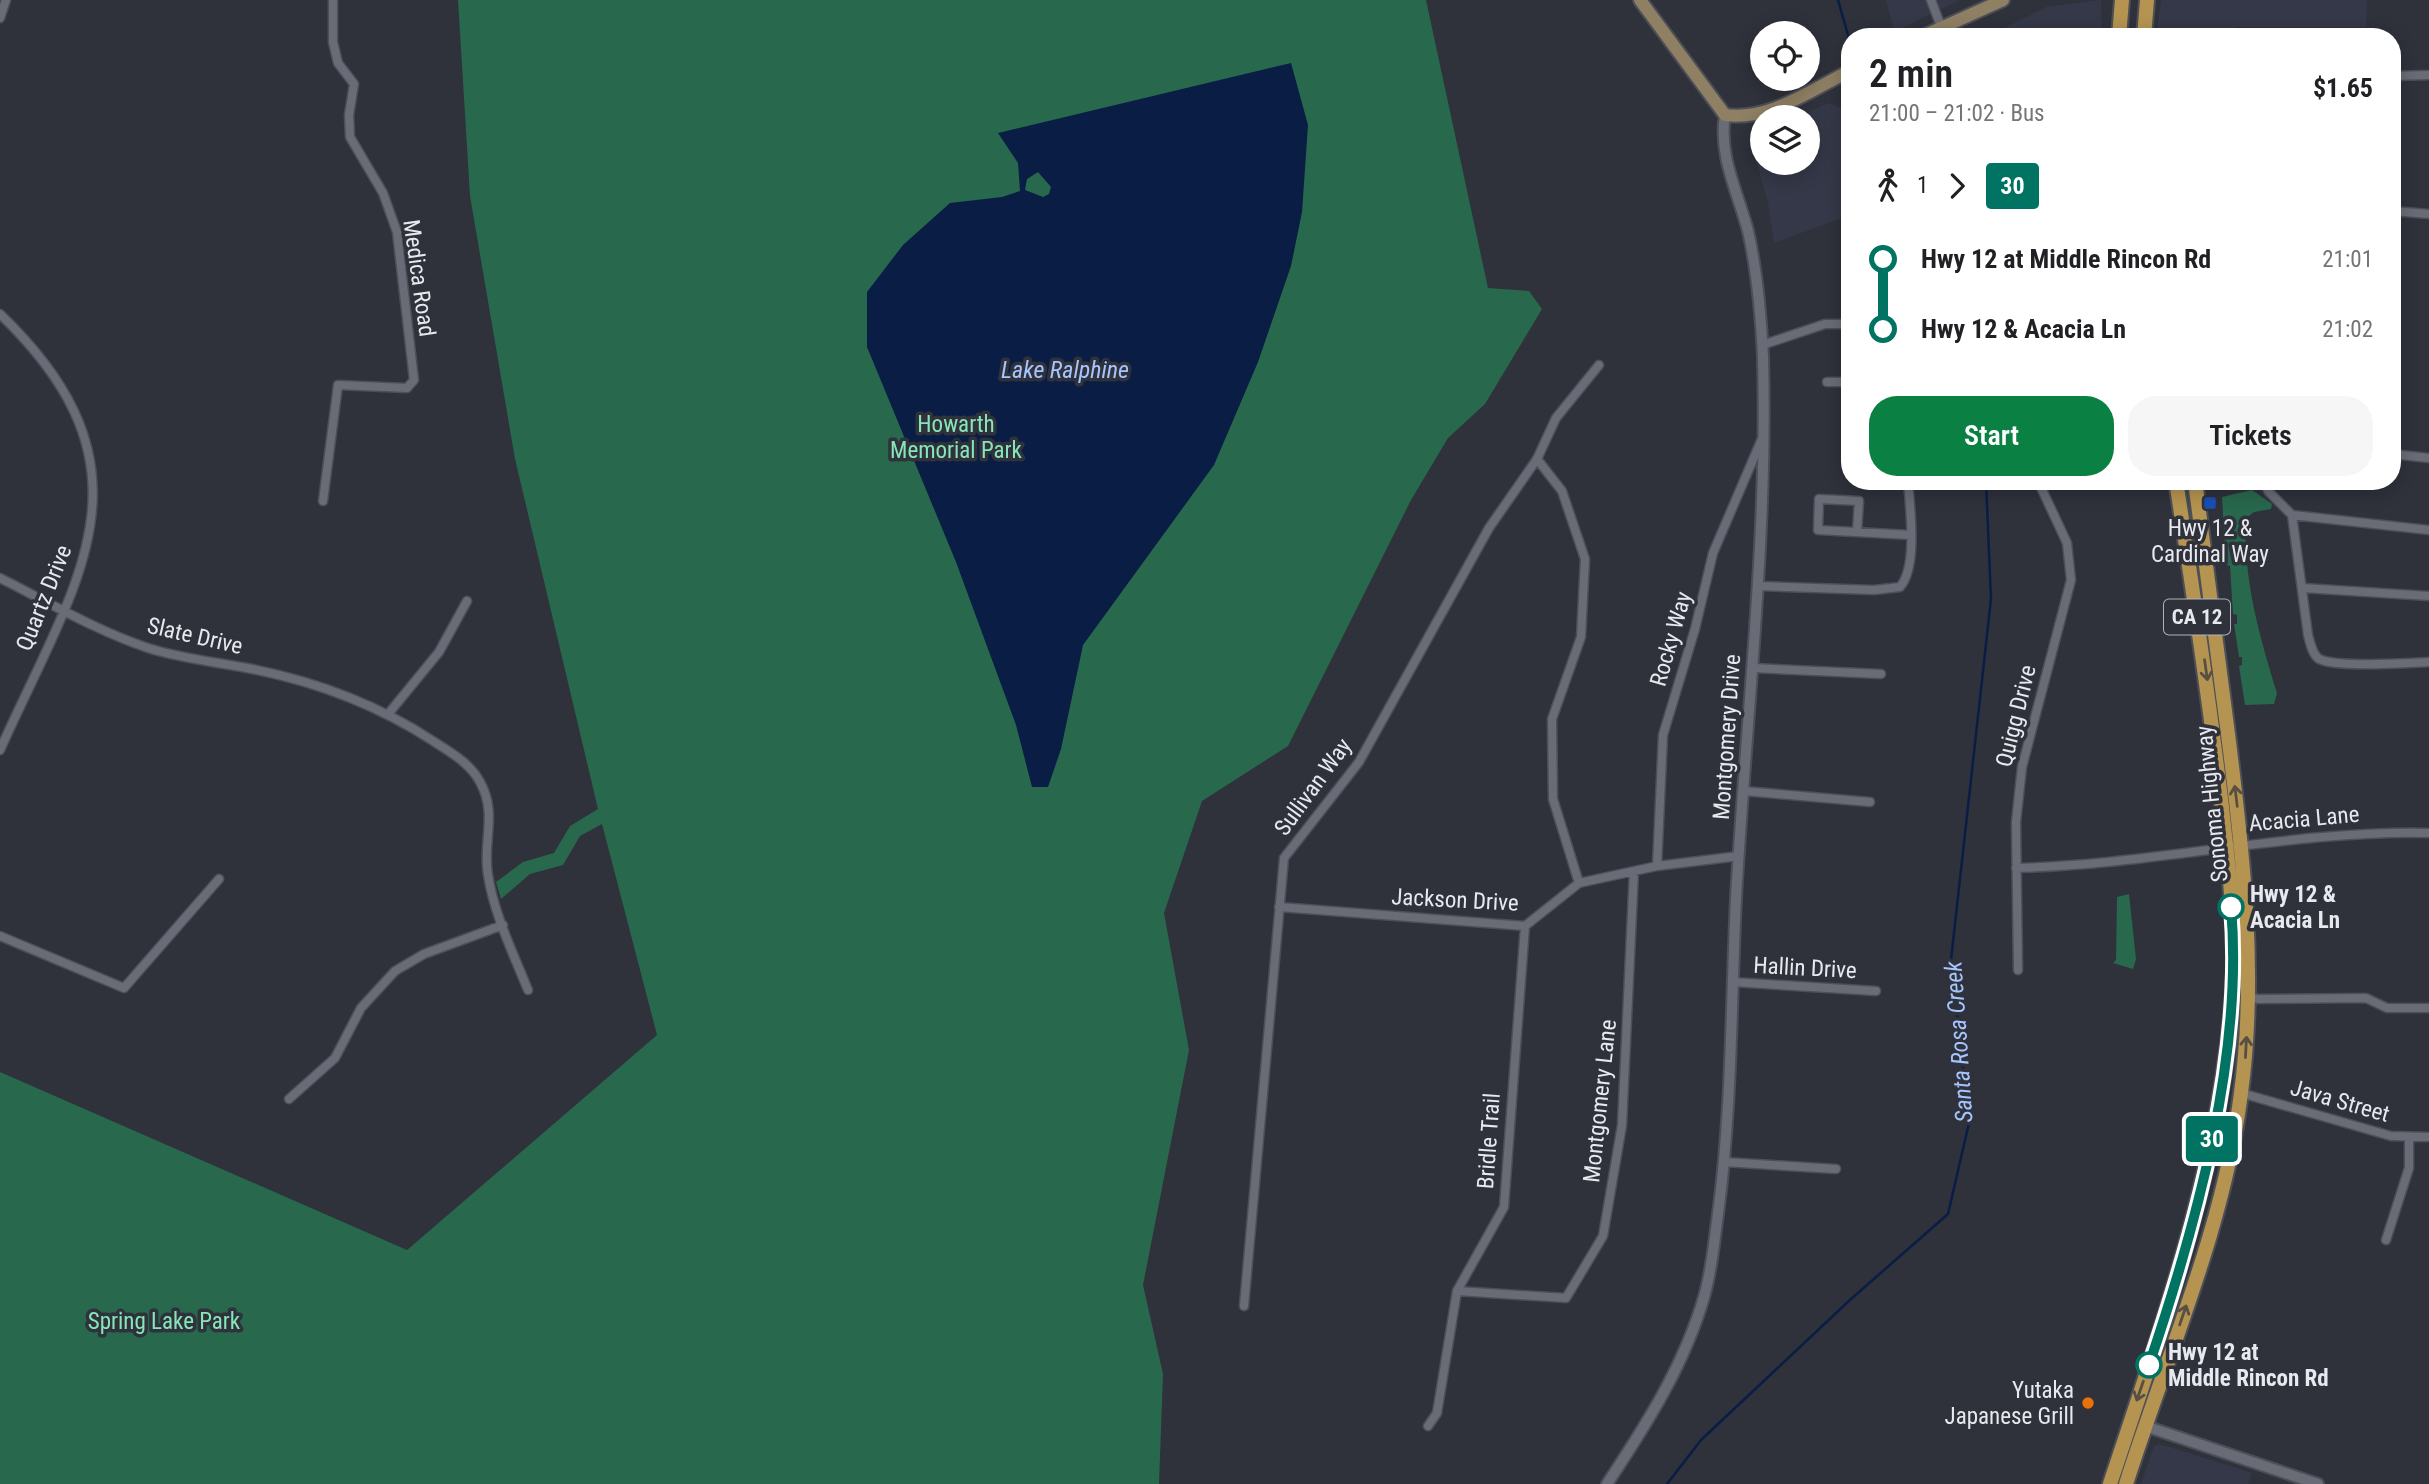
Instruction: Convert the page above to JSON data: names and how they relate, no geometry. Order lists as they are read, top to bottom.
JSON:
{
  "streets": {
    "main road": ["CA 12", "Sonoma Highway"],
    "street": [
      "Medica Road",
      "Quartz Drive",
      "Slate Drive",
      "Rocky Way",
      "Quigg Drive",
      "Montgomery Drive",
      "Sullivan Way",
      "Acacia Lane",
      "Jackson Drive",
      "Hallin Drive",
      "Montgomery Lane",
      "Java Street",
      "Bridle Trail"
    ]
  },
  "crossings": [
    ["Quartz Drive", "Slate Drive"],
    ["Rocky Way", "Montgomery Drive"],
    ["Rocky Way", "Jackson Drive"],
    ["Quigg Drive", "Acacia Lane"],
    ["Montgomery Drive", "Jackson Drive"],
    ["Montgomery Drive", "Hallin Drive"],
    ["Sullivan Way", "Jackson Drive"],
    ["Sonoma Highway", "Acacia Lane"],
    ["Sonoma Highway", "Java Street"],
    ["Jackson Drive", "Montgomery Lane"],
    ["Jackson Drive", "Bridle Trail"],
    ["Montgomery Lane", "Bridle Trail"]
  ],
  "water": ["Lake Ralphine", "Santa Rosa Creek"],
  "parks": ["Howarth Memorial Park", "Spring Lake Park"],
  "places": {
    "transit": ["Hwy 12 & Cardinal Way"],
    "other": ["Hwy 12 & Acacia Ln", "Hwy 12 at Middle Rincon Rd", "Yutaka Japanese Grill"]
  },
  "lines": ["bus line 30"],
  "page": {
    "on_map": "30",
    "heading": ["2 min", "21:00 – 21:02 · Bus", "$1.65"],
    "legs": ["1", "30"],
    "list": [
      {
        "name": "Hwy 12 at Middle Rincon Rd",
        "value": "21:01"
      },
      {
        "name": "Hwy 12 & Acacia Ln",
        "value": "21:02"
      }
    ],
    "buttons": ["Start", "Tickets"]
  }
}
